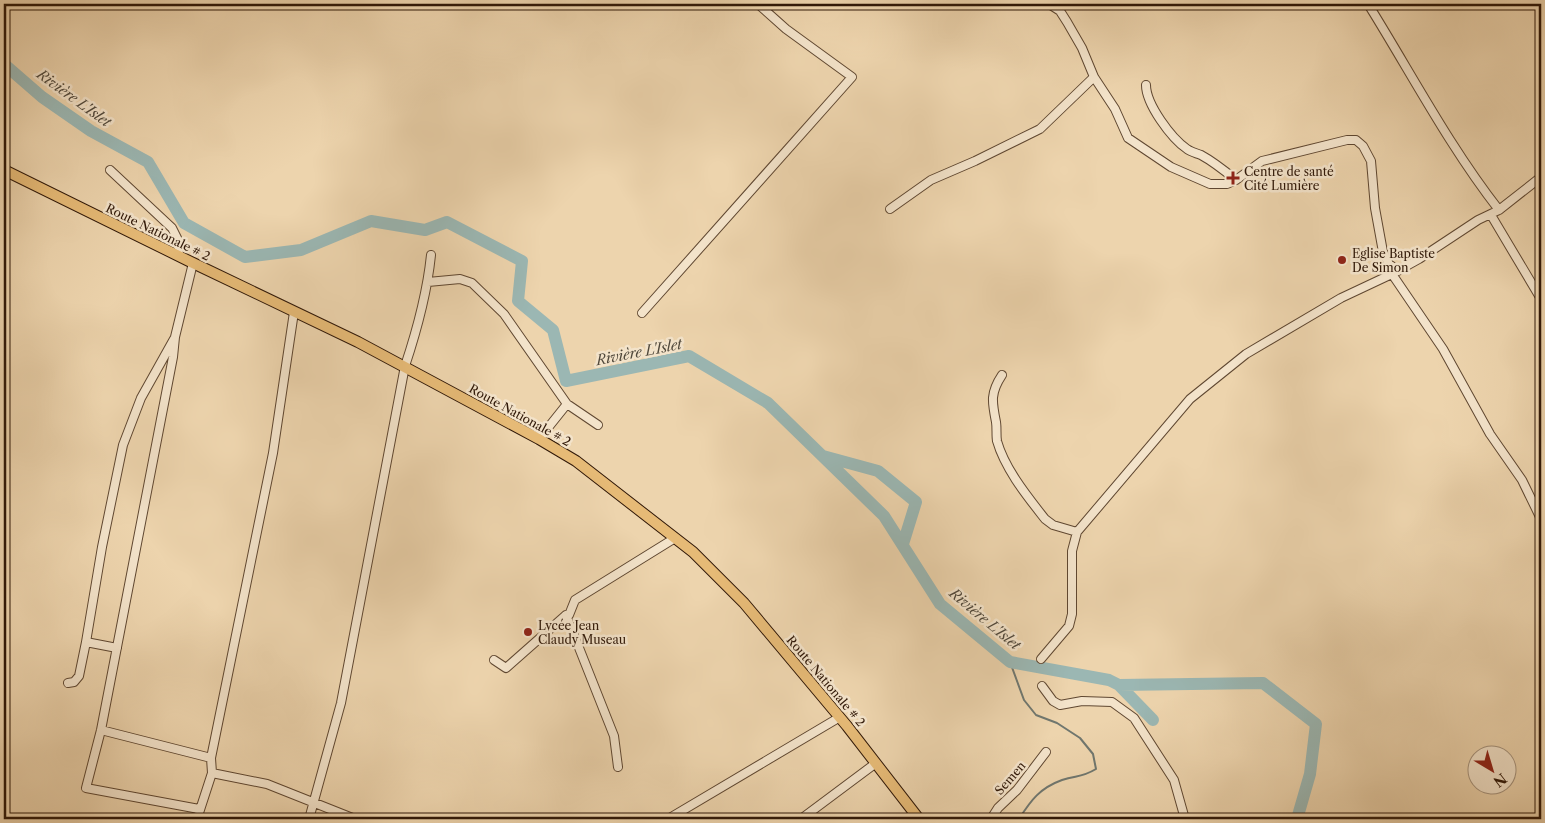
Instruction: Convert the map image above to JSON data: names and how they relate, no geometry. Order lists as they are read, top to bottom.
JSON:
{
  "streets": {
    "main road": ["Route Nationale # 2"],
    "street": ["Semen"]
  },
  "water": ["Rivière L'Islet"],
  "places": {
    "health": ["Centre de santé Cité Lumière"],
    "other": ["Eglise Baptiste De Simon", "Lycée Jean Claudy Museau"]
  },
  "north": "bottom right"
}
